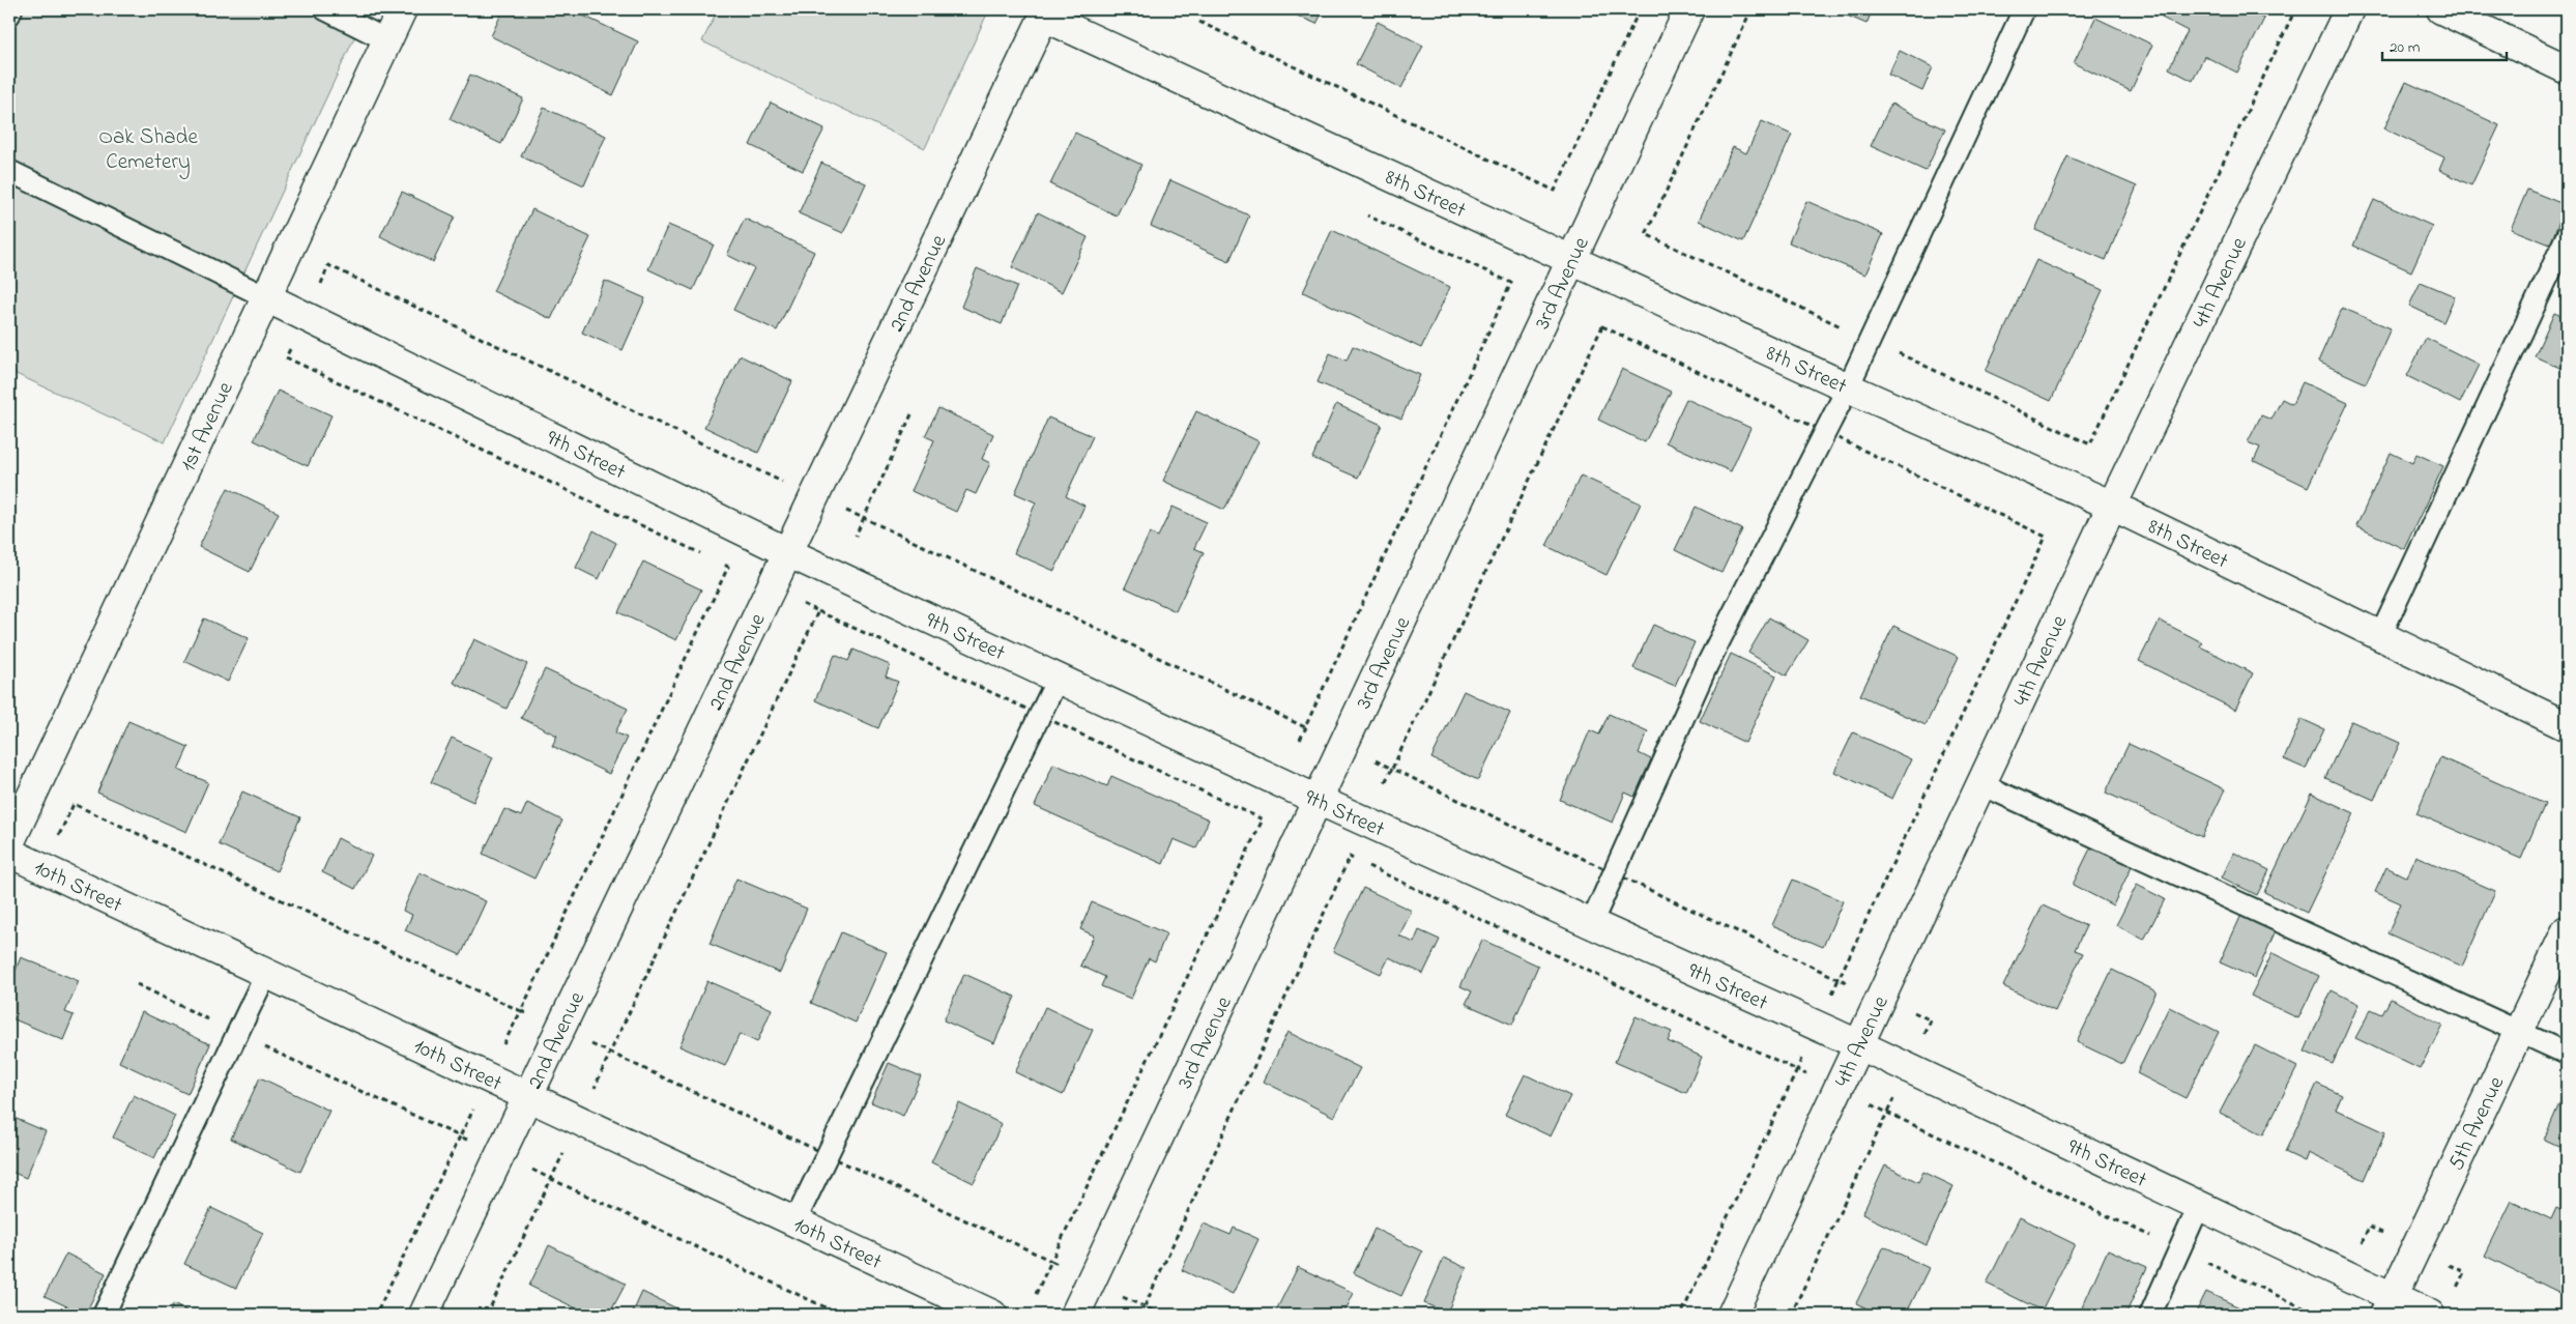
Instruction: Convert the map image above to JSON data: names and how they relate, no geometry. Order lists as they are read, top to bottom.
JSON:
{
  "streets": {
    "street": [
      "8th Street",
      "4th Avenue",
      "2nd Avenue",
      "3rd Avenue",
      "1st Avenue",
      "9th Street",
      "10th Street",
      "5th Avenue"
    ]
  },
  "crossings": [
    ["8th Street", "4th Avenue"],
    ["8th Street", "2nd Avenue"],
    ["8th Street", "3rd Avenue"],
    ["4th Avenue", "9th Street"],
    ["2nd Avenue", "9th Street"],
    ["2nd Avenue", "10th Street"],
    ["3rd Avenue", "9th Street"],
    ["1st Avenue", "9th Street"],
    ["9th Street", "5th Avenue"]
  ],
  "parks": ["Oak Shade Cemetery"],
  "scale_bar": "20 m"
}
